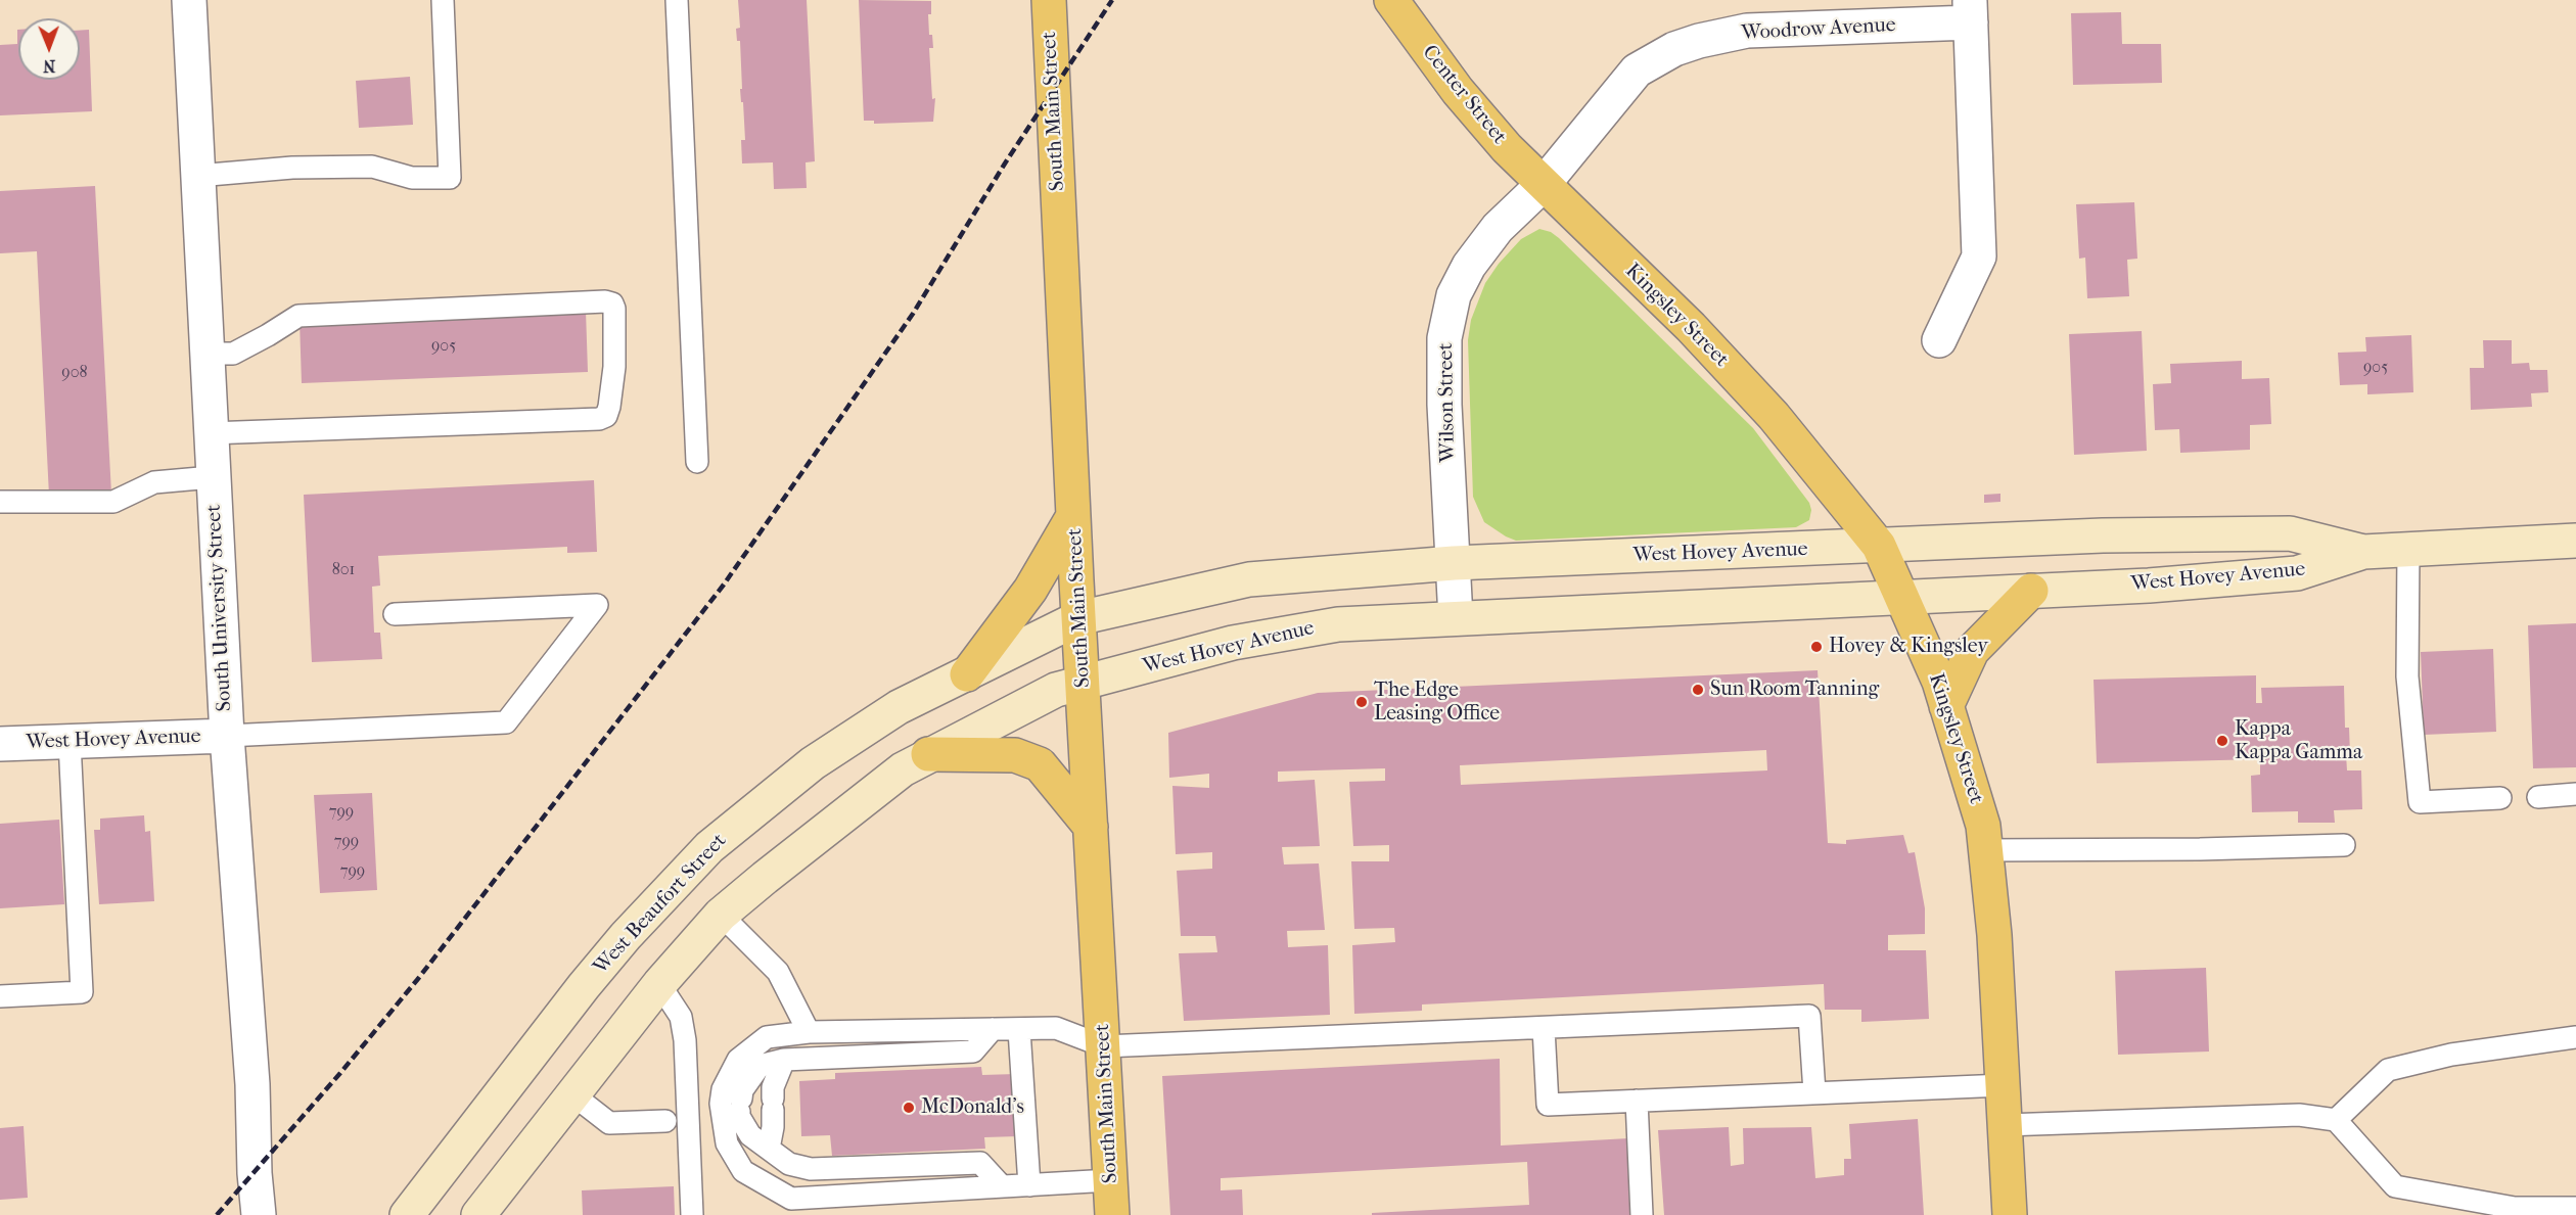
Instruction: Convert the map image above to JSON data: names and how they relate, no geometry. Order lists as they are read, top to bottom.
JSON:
{
  "streets": {
    "main road": [
      "Center Street",
      "South Main Street",
      "Kingsley Street",
      "West Hovey Avenue",
      "West Beaufort Street"
    ],
    "street": ["Woodrow Avenue", "Wilson Street", "South University Street"]
  },
  "crossings": [
    ["Woodrow Avenue", "Center Street"],
    ["Woodrow Avenue", "Kingsley Street"],
    ["Woodrow Avenue", "Wilson Street"],
    ["Center Street", "Kingsley Street"],
    ["Center Street", "Wilson Street"],
    ["South Main Street", "West Hovey Avenue"],
    ["South Main Street", "West Beaufort Street"],
    ["Kingsley Street", "Wilson Street"],
    ["Kingsley Street", "West Hovey Avenue"],
    ["Wilson Street", "West Hovey Avenue"],
    ["West Hovey Avenue", "South University Street"],
    ["West Hovey Avenue", "West Beaufort Street"]
  ],
  "places": [
    "Hovey & Kingsley",
    "Sun Room Tanning",
    "The Edge Leasing Office",
    "Kappa Kappa Gamma",
    "McDonald's"
  ],
  "house_numbers": [
    "905",
    "905",
    "908",
    "801",
    "799",
    "799",
    "799"
  ],
  "north": "bottom"
}
